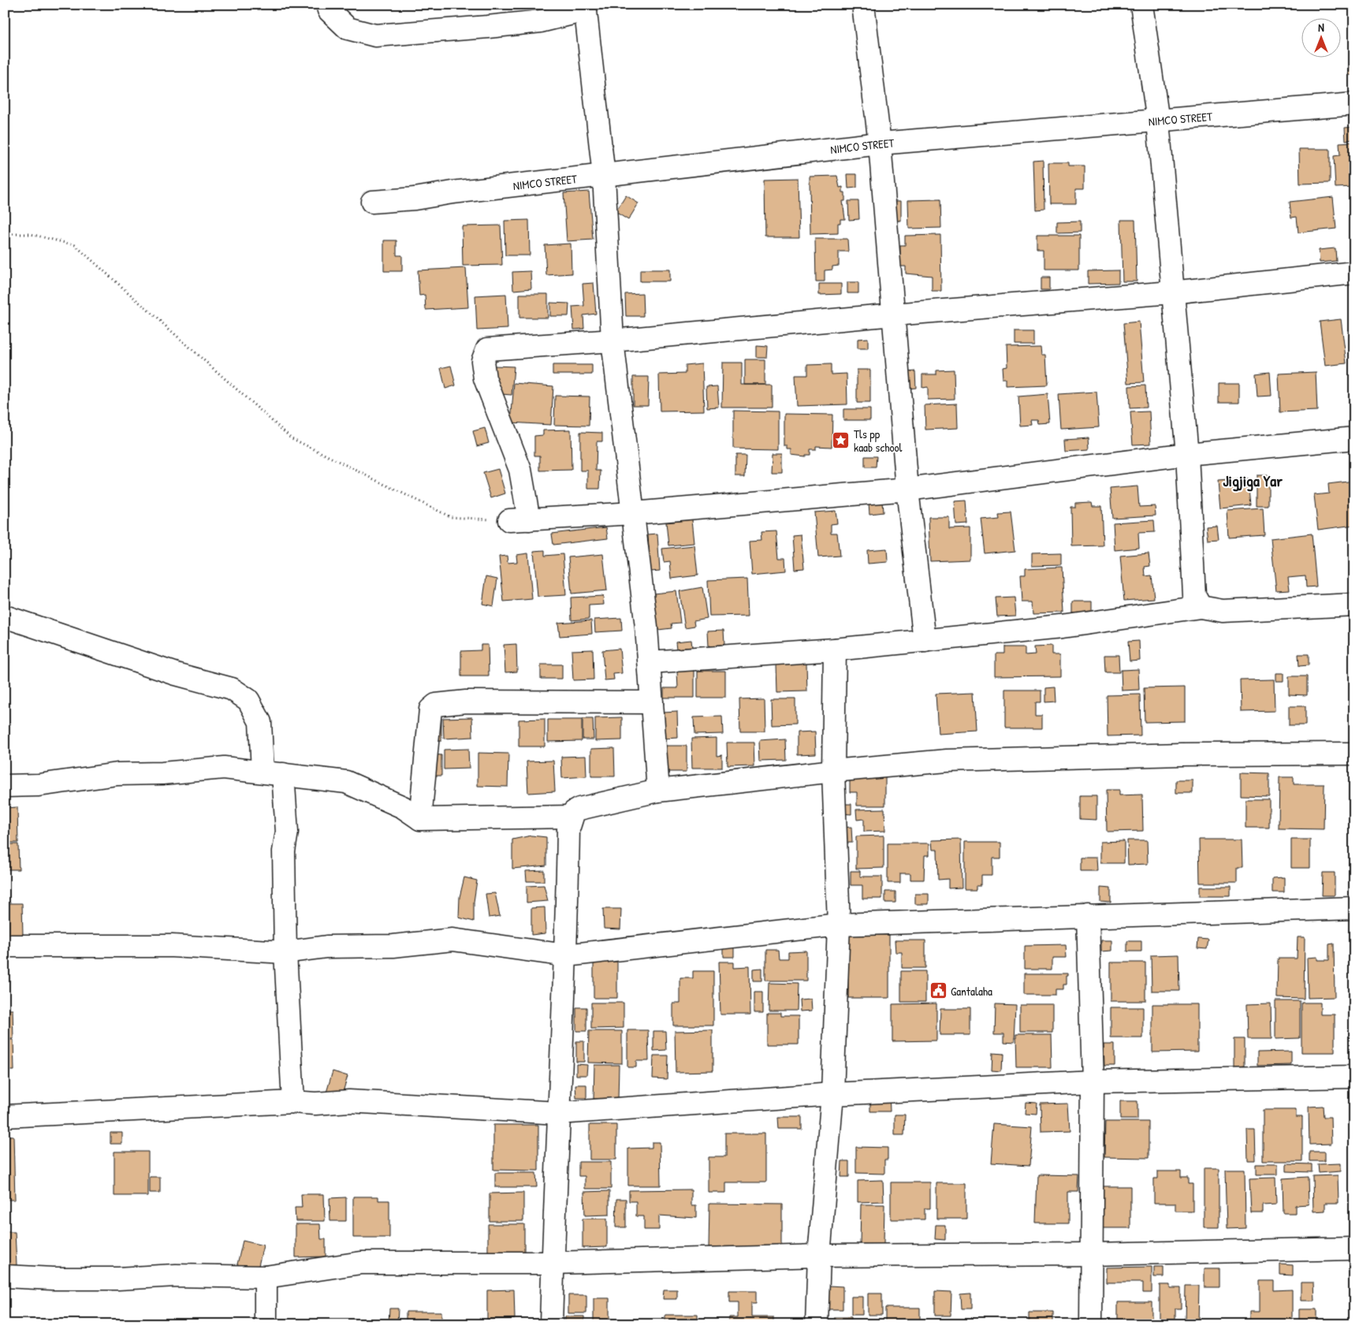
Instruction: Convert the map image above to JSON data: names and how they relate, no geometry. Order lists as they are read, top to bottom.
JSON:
{
  "streets": {
    "street": ["NIMCO STREET"]
  },
  "districts": ["Jigjiga Yar"],
  "places": {
    "place": ["Tls pp kaab school"],
    "public building": ["Gantalaha"]
  },
  "north": "top"
}
